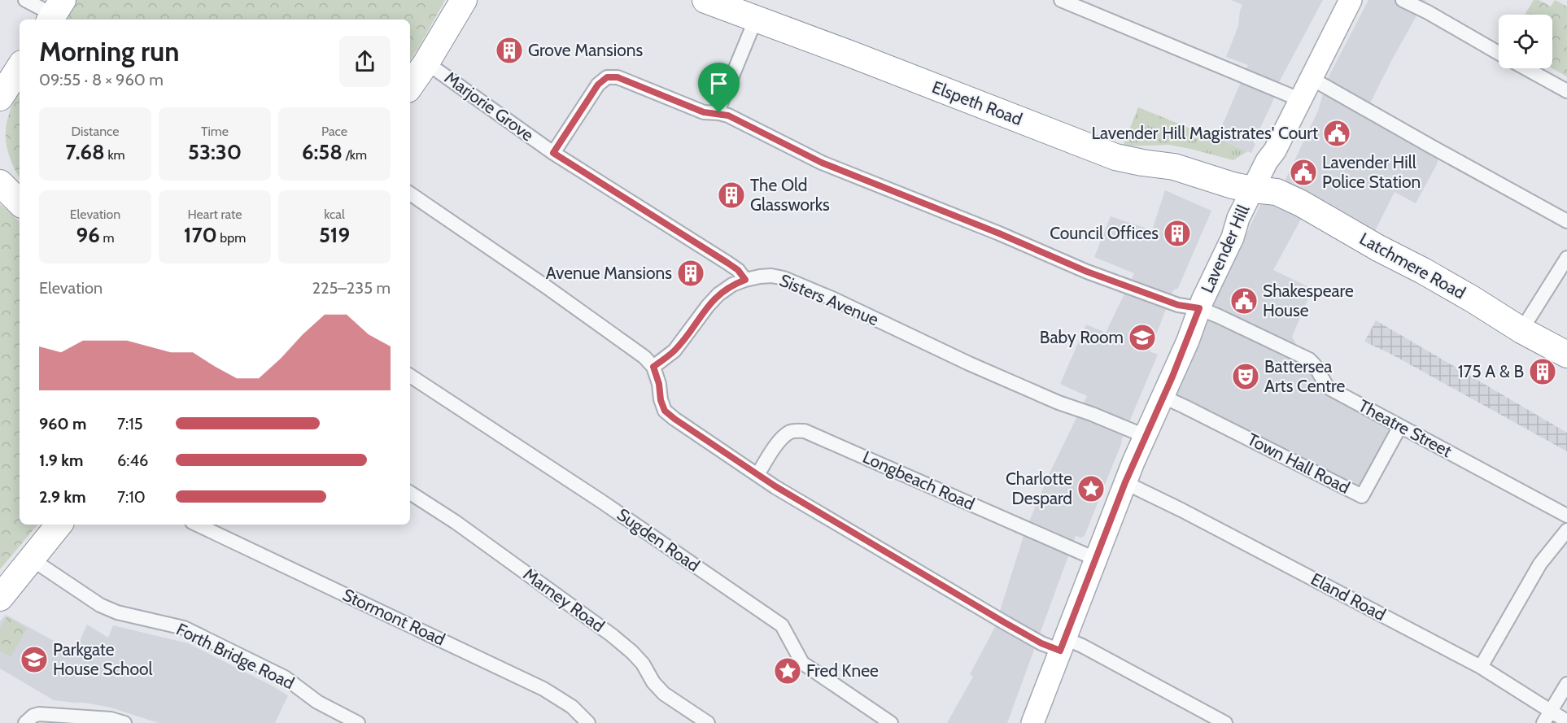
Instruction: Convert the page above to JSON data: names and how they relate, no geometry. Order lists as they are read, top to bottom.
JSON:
{
  "streets": {
    "highway": ["Elspeth Road", "Latchmere Road"],
    "main road": ["Lavender Hill"],
    "street": [
      "Marjorie Grove",
      "Sisters Avenue",
      "Theatre Street",
      "Town Hall Road",
      "Longbeach Road",
      "Sugden Road",
      "Eland Road",
      "Marney Road",
      "Stormont Road",
      "Forth Bridge Road"
    ]
  },
  "crossings": [
    ["Elspeth Road", "Lavender Hill"],
    ["Elspeth Road", "Latchmere Road"],
    ["Marjorie Grove", "Sisters Avenue"],
    ["Marjorie Grove", "Theatre Street"],
    ["Lavender Hill", "Latchmere Road"],
    ["Lavender Hill", "Sisters Avenue"],
    ["Lavender Hill", "Theatre Street"],
    ["Lavender Hill", "Town Hall Road"],
    ["Lavender Hill", "Longbeach Road"],
    ["Lavender Hill", "Eland Road"],
    ["Theatre Street", "Town Hall Road"]
  ],
  "places": {
    "building": [
      "Grove Mansions",
      "The Old Glassworks",
      "Council Offices",
      "Avenue Mansions",
      "175 A & B"
    ],
    "public building": ["Lavender Hill Magistrates' Court", "Lavender Hill Police Station", "Shakespeare House"],
    "school or university": ["Baby Room", "Parkgate House School"],
    "theatre": ["Battersea Arts Centre"],
    "place": ["Charlotte Despard", "Fred Knee"]
  },
  "page": {
    "heading": ["Morning run", "09:55 · 8 × 960 m"],
    "stats": [
      ["Distance", "7.68 km"],
      ["Time", "53:30"],
      ["Pace", "6:58 /km"],
      ["Elevation", "96 m"],
      ["Heart rate", "170 bpm"],
      ["kcal", "519"]
    ],
    "chart": ["Elevation", "225–235 m"],
    "list": [
      {
        "name": "960 m",
        "note": "7:15"
      },
      {
        "name": "1.9 km",
        "note": "6:46"
      },
      {
        "name": "2.9 km",
        "note": "7:10"
      }
    ]
  }
}
